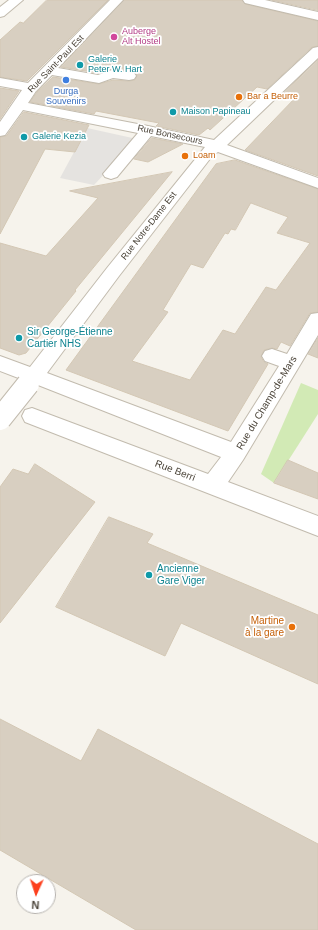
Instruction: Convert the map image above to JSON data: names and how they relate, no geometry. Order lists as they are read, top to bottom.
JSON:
{
  "streets": {
    "street": [
      "Rue Saint-Paul Est",
      "Rue Bonsecours",
      "Rue Notre-Dame Est",
      "Rue du Champ-de-Mars",
      "Rue Berri"
    ]
  },
  "crossings": [
    ["Rue Saint-Paul Est", "Rue Bonsecours"],
    ["Rue Bonsecours", "Rue Notre-Dame Est"],
    ["Rue du Champ-de-Mars", "Rue Berri"]
  ],
  "places": [
    "Auberge Alt Hostel",
    "Galerie Peter W. Hart",
    "Durga Souvenirs",
    "Bar a Beurre",
    "Maison Papineau",
    "Galerie Kezia",
    "Loam",
    "Sir George-Étienne Cartier NHS",
    "Ancienne Gare Viger",
    "Martine à la gare"
  ],
  "north": "bottom"
}
